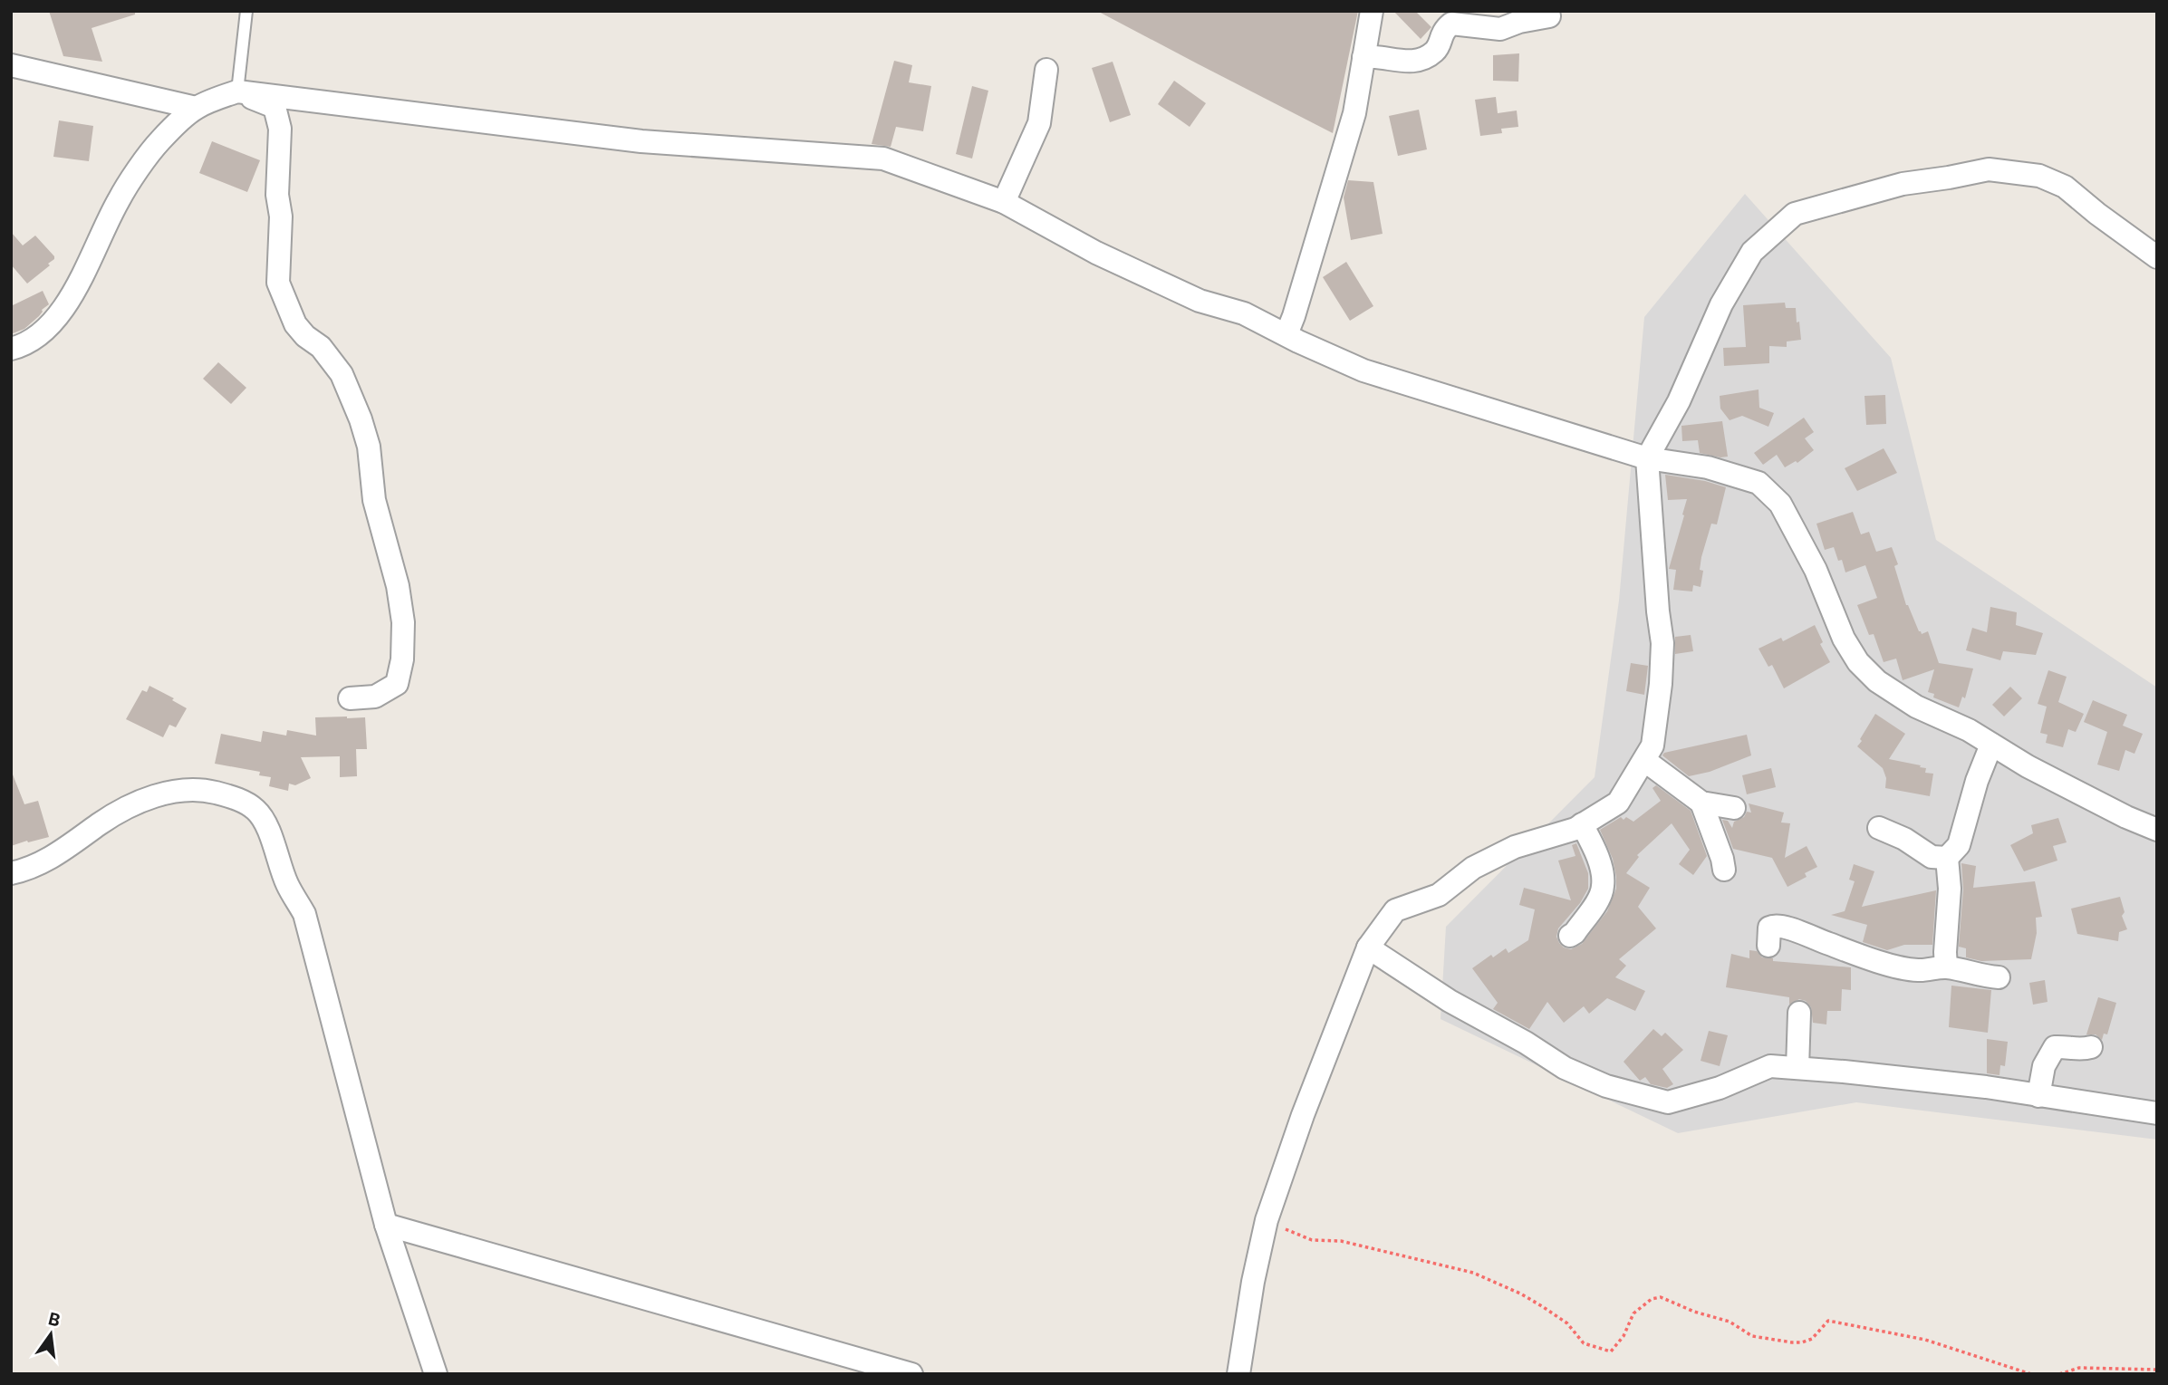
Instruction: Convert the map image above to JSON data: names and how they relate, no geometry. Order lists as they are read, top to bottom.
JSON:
{
  "north": "top"
}
